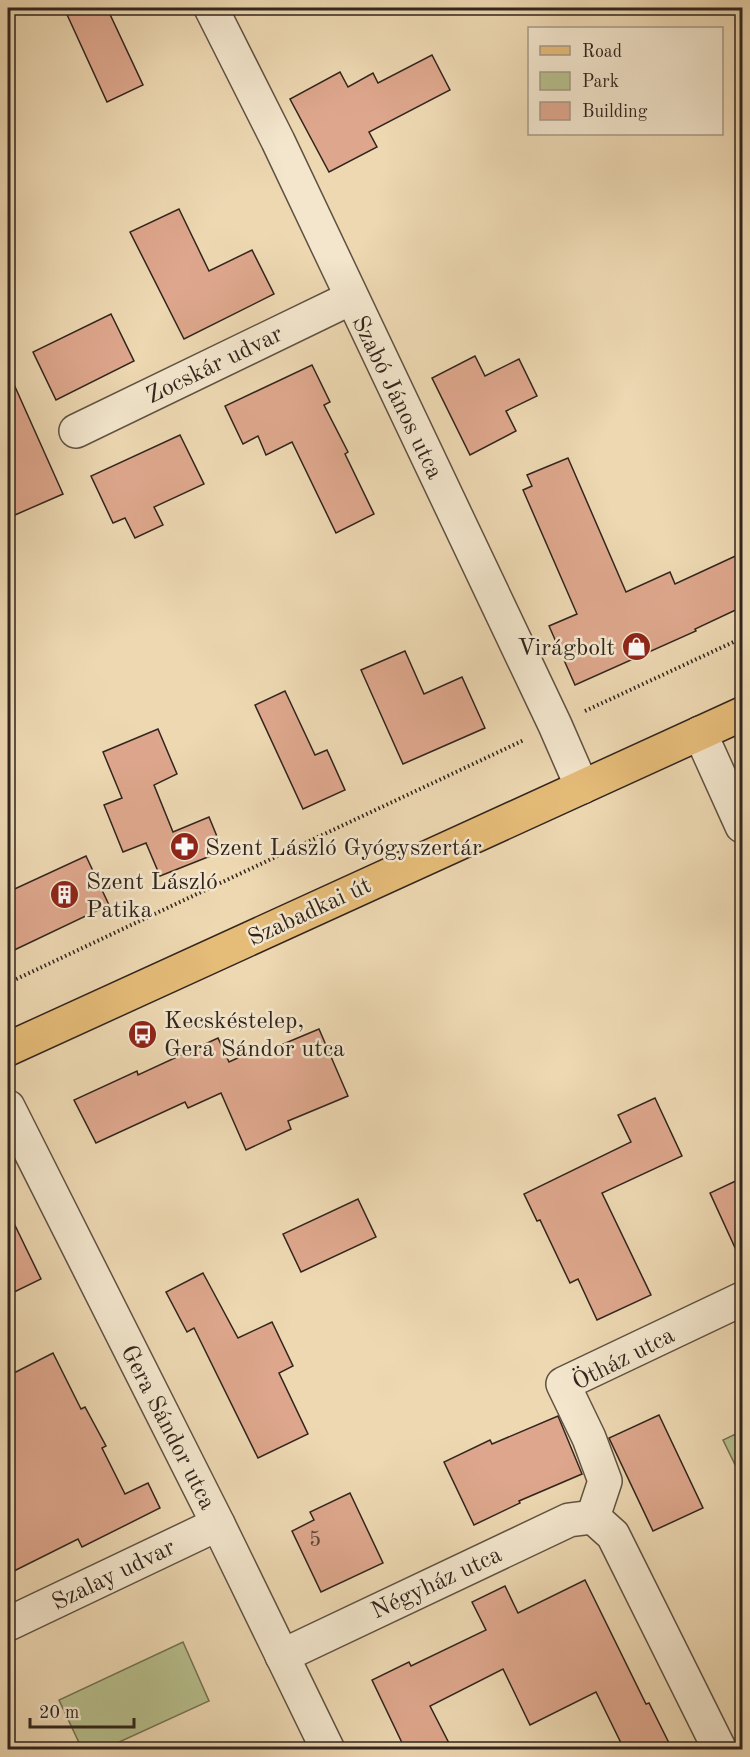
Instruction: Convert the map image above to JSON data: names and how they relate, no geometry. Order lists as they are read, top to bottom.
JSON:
{
  "streets": {
    "main road": ["Szabadkai út"],
    "street": [
      "Zocskár udvar",
      "Szabó János utca",
      "Ötház utca",
      "Gera Sándor utca",
      "Szalay udvar",
      "Négyház utca"
    ]
  },
  "crossings": [
    ["Zocskár udvar", "Szabó János utca"],
    ["Szabó János utca", "Szabadkai út"],
    ["Ötház utca", "Négyház utca"],
    ["Gera Sándor utca", "Szalay udvar"],
    ["Gera Sándor utca", "Négyház utca"]
  ],
  "places": {
    "shop": ["Virágbolt"],
    "pharmacy": ["Szent László Gyógyszertár"],
    "building": ["Szent László Patika"],
    "bus stop": ["Kecskéstelep, Gera Sándor utca"]
  },
  "house_numbers": ["5"],
  "legend": ["Road", "Park", "Building"],
  "scale_bar": "20 m"
}
